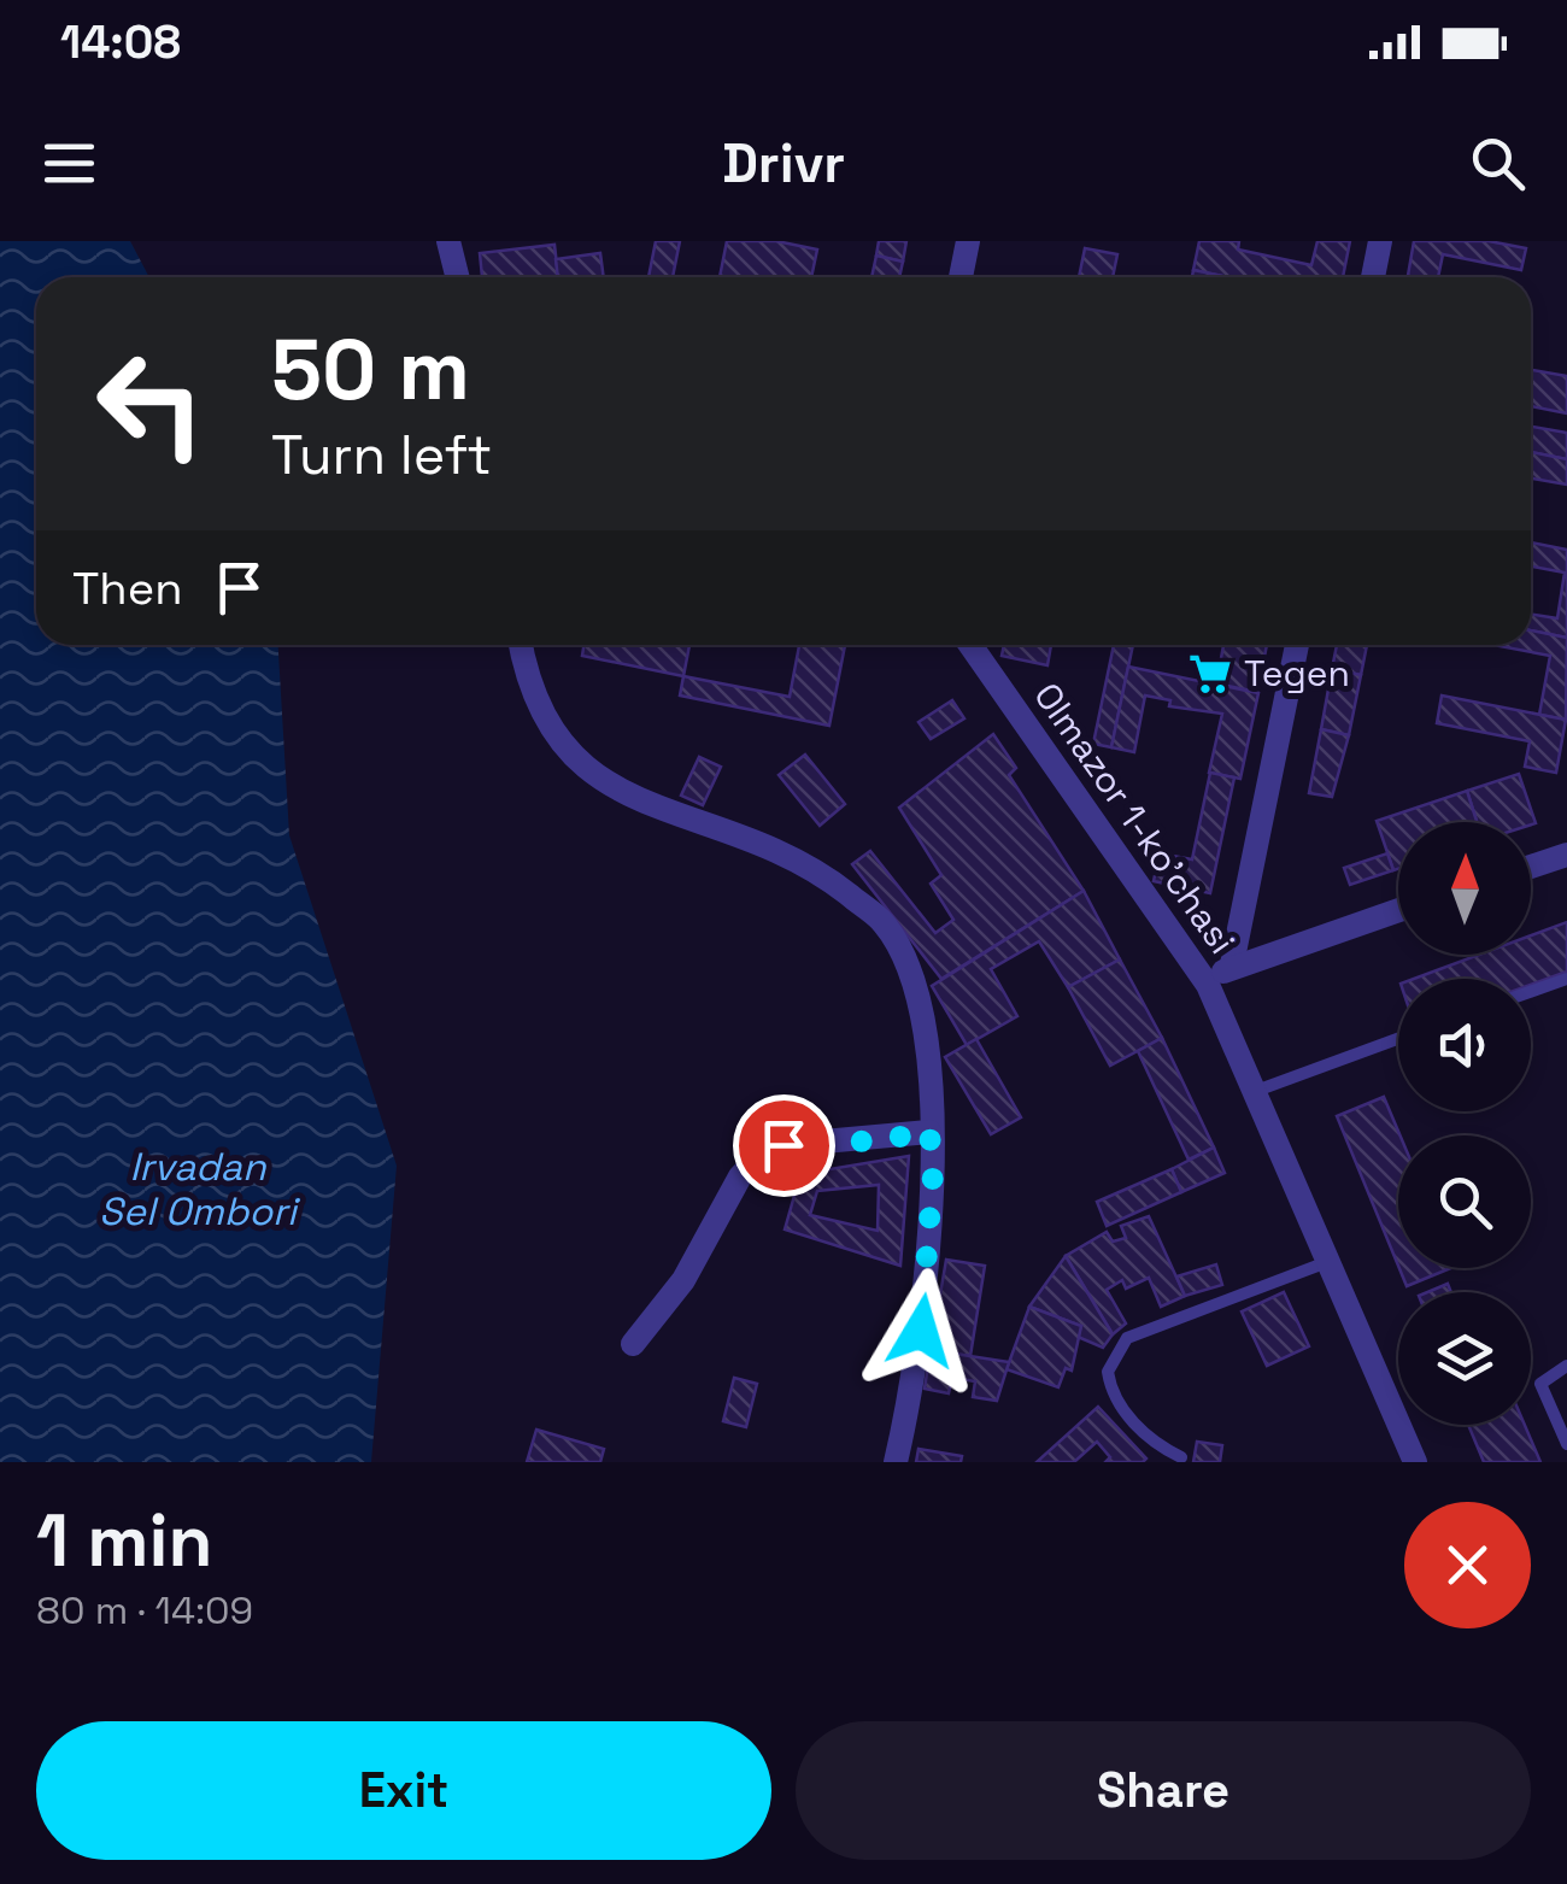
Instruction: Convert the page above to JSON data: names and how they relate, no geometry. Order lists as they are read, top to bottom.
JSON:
{
  "streets": {
    "street": ["Olmazor 1-ko'chasi"]
  },
  "water": ["Irvadan Sel Ombori"],
  "places": {
    "supermarket": ["Tegen"]
  },
  "north": "top",
  "page": {
    "status": "14:08",
    "header": "Drivr",
    "turn": ["50 m", "Turn left"],
    "then": "Then",
    "heading": ["1 min", "80 m · 14:09"],
    "buttons": ["Exit", "Share"]
  }
}
